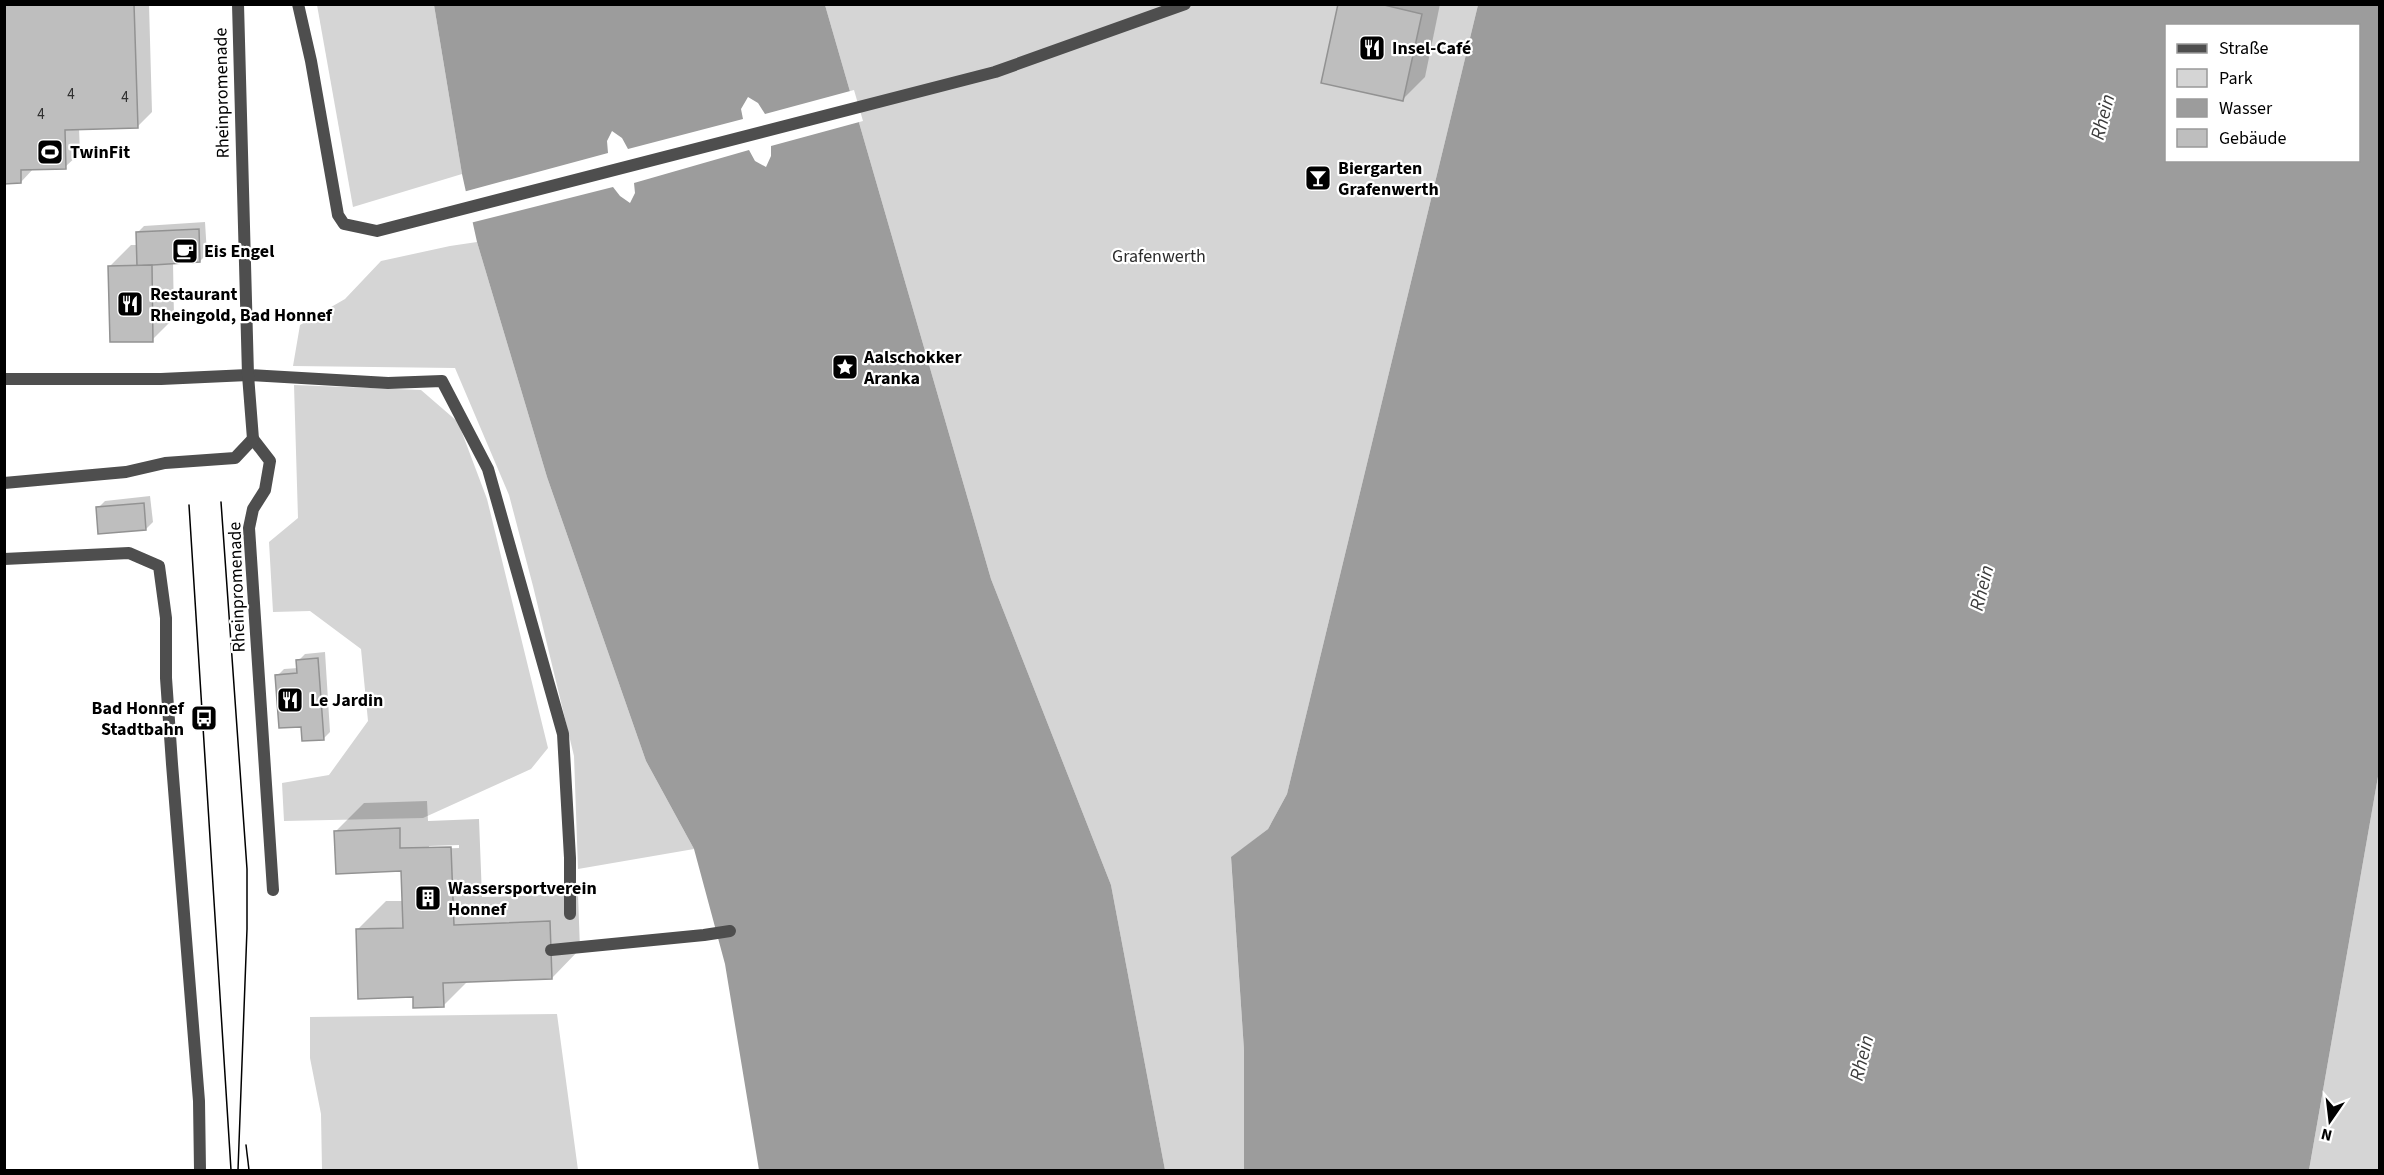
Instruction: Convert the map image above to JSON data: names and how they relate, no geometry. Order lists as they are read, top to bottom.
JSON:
{
  "streets": {
    "street": ["Rheinpromenade"]
  },
  "water": ["Rhein"],
  "parks": ["Grafenwerth"],
  "places": {
    "restaurant": ["Insel-Café", "Restaurant Rheingold, Bad Honnef", "Le Jardin"],
    "sports": ["TwinFit"],
    "bar": ["Biergarten Grafenwerth"],
    "cafe": ["Eis Engel"],
    "place": ["Aalschokker Aranka"],
    "bus stop": ["Bad Honnef Stadtbahn"],
    "building": ["Wassersportverein Honnef"]
  },
  "house_numbers": ["4", "4", "4"],
  "legend": [
    "Straße",
    "Park",
    "Wasser",
    "Gebäude"
  ],
  "north": "bottom"
}
